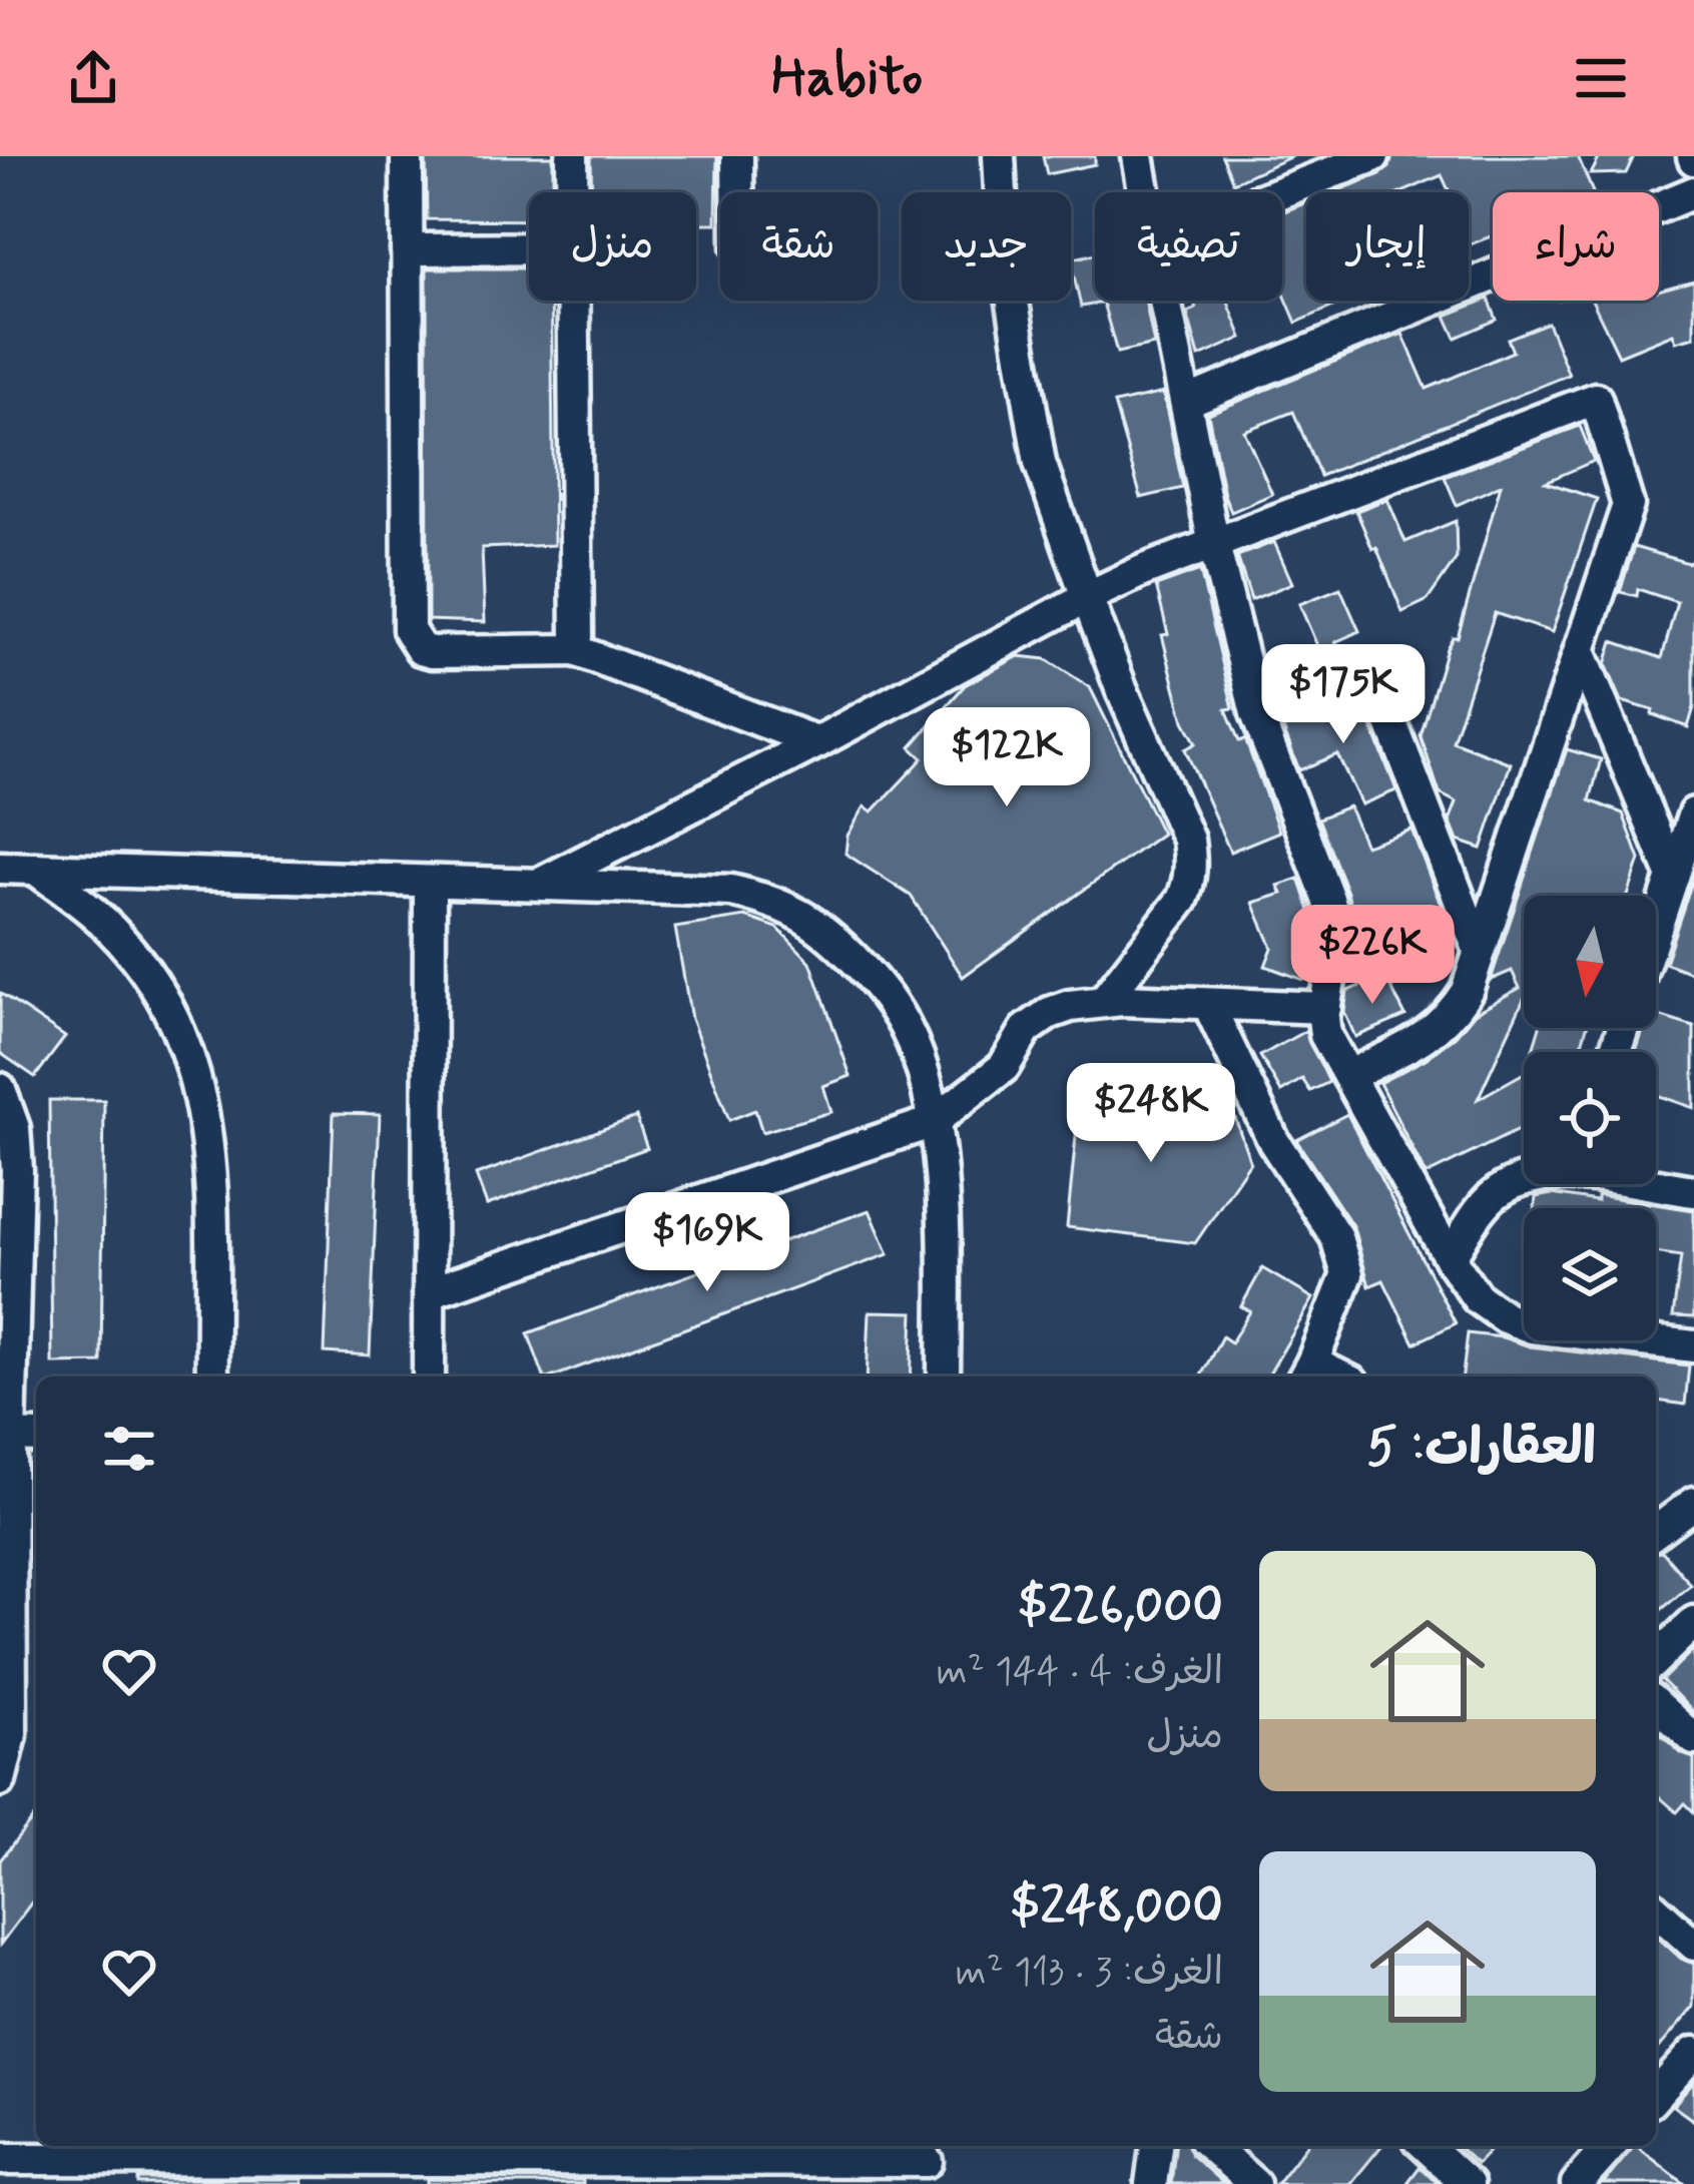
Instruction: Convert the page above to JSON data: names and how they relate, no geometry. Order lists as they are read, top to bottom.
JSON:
{
  "north": "bottom",
  "page": {
    "header": "Habito",
    "chip": [
      "شراء",
      "إيجار",
      "تصفية",
      "جديد",
      "شقة",
      "منزل"
    ],
    "price": [
      "$175K",
      "$122K",
      "$226K",
      "$248K",
      "$169K"
    ],
    "heading": "العقارات: 5",
    "list": [
      {
        "name": "$226,000",
        "note": "الغرف: 4 · 144 m² · منزل"
      },
      {
        "name": "$248,000",
        "note": "الغرف: 3 · 113 m² · شقة"
      }
    ]
  }
}
